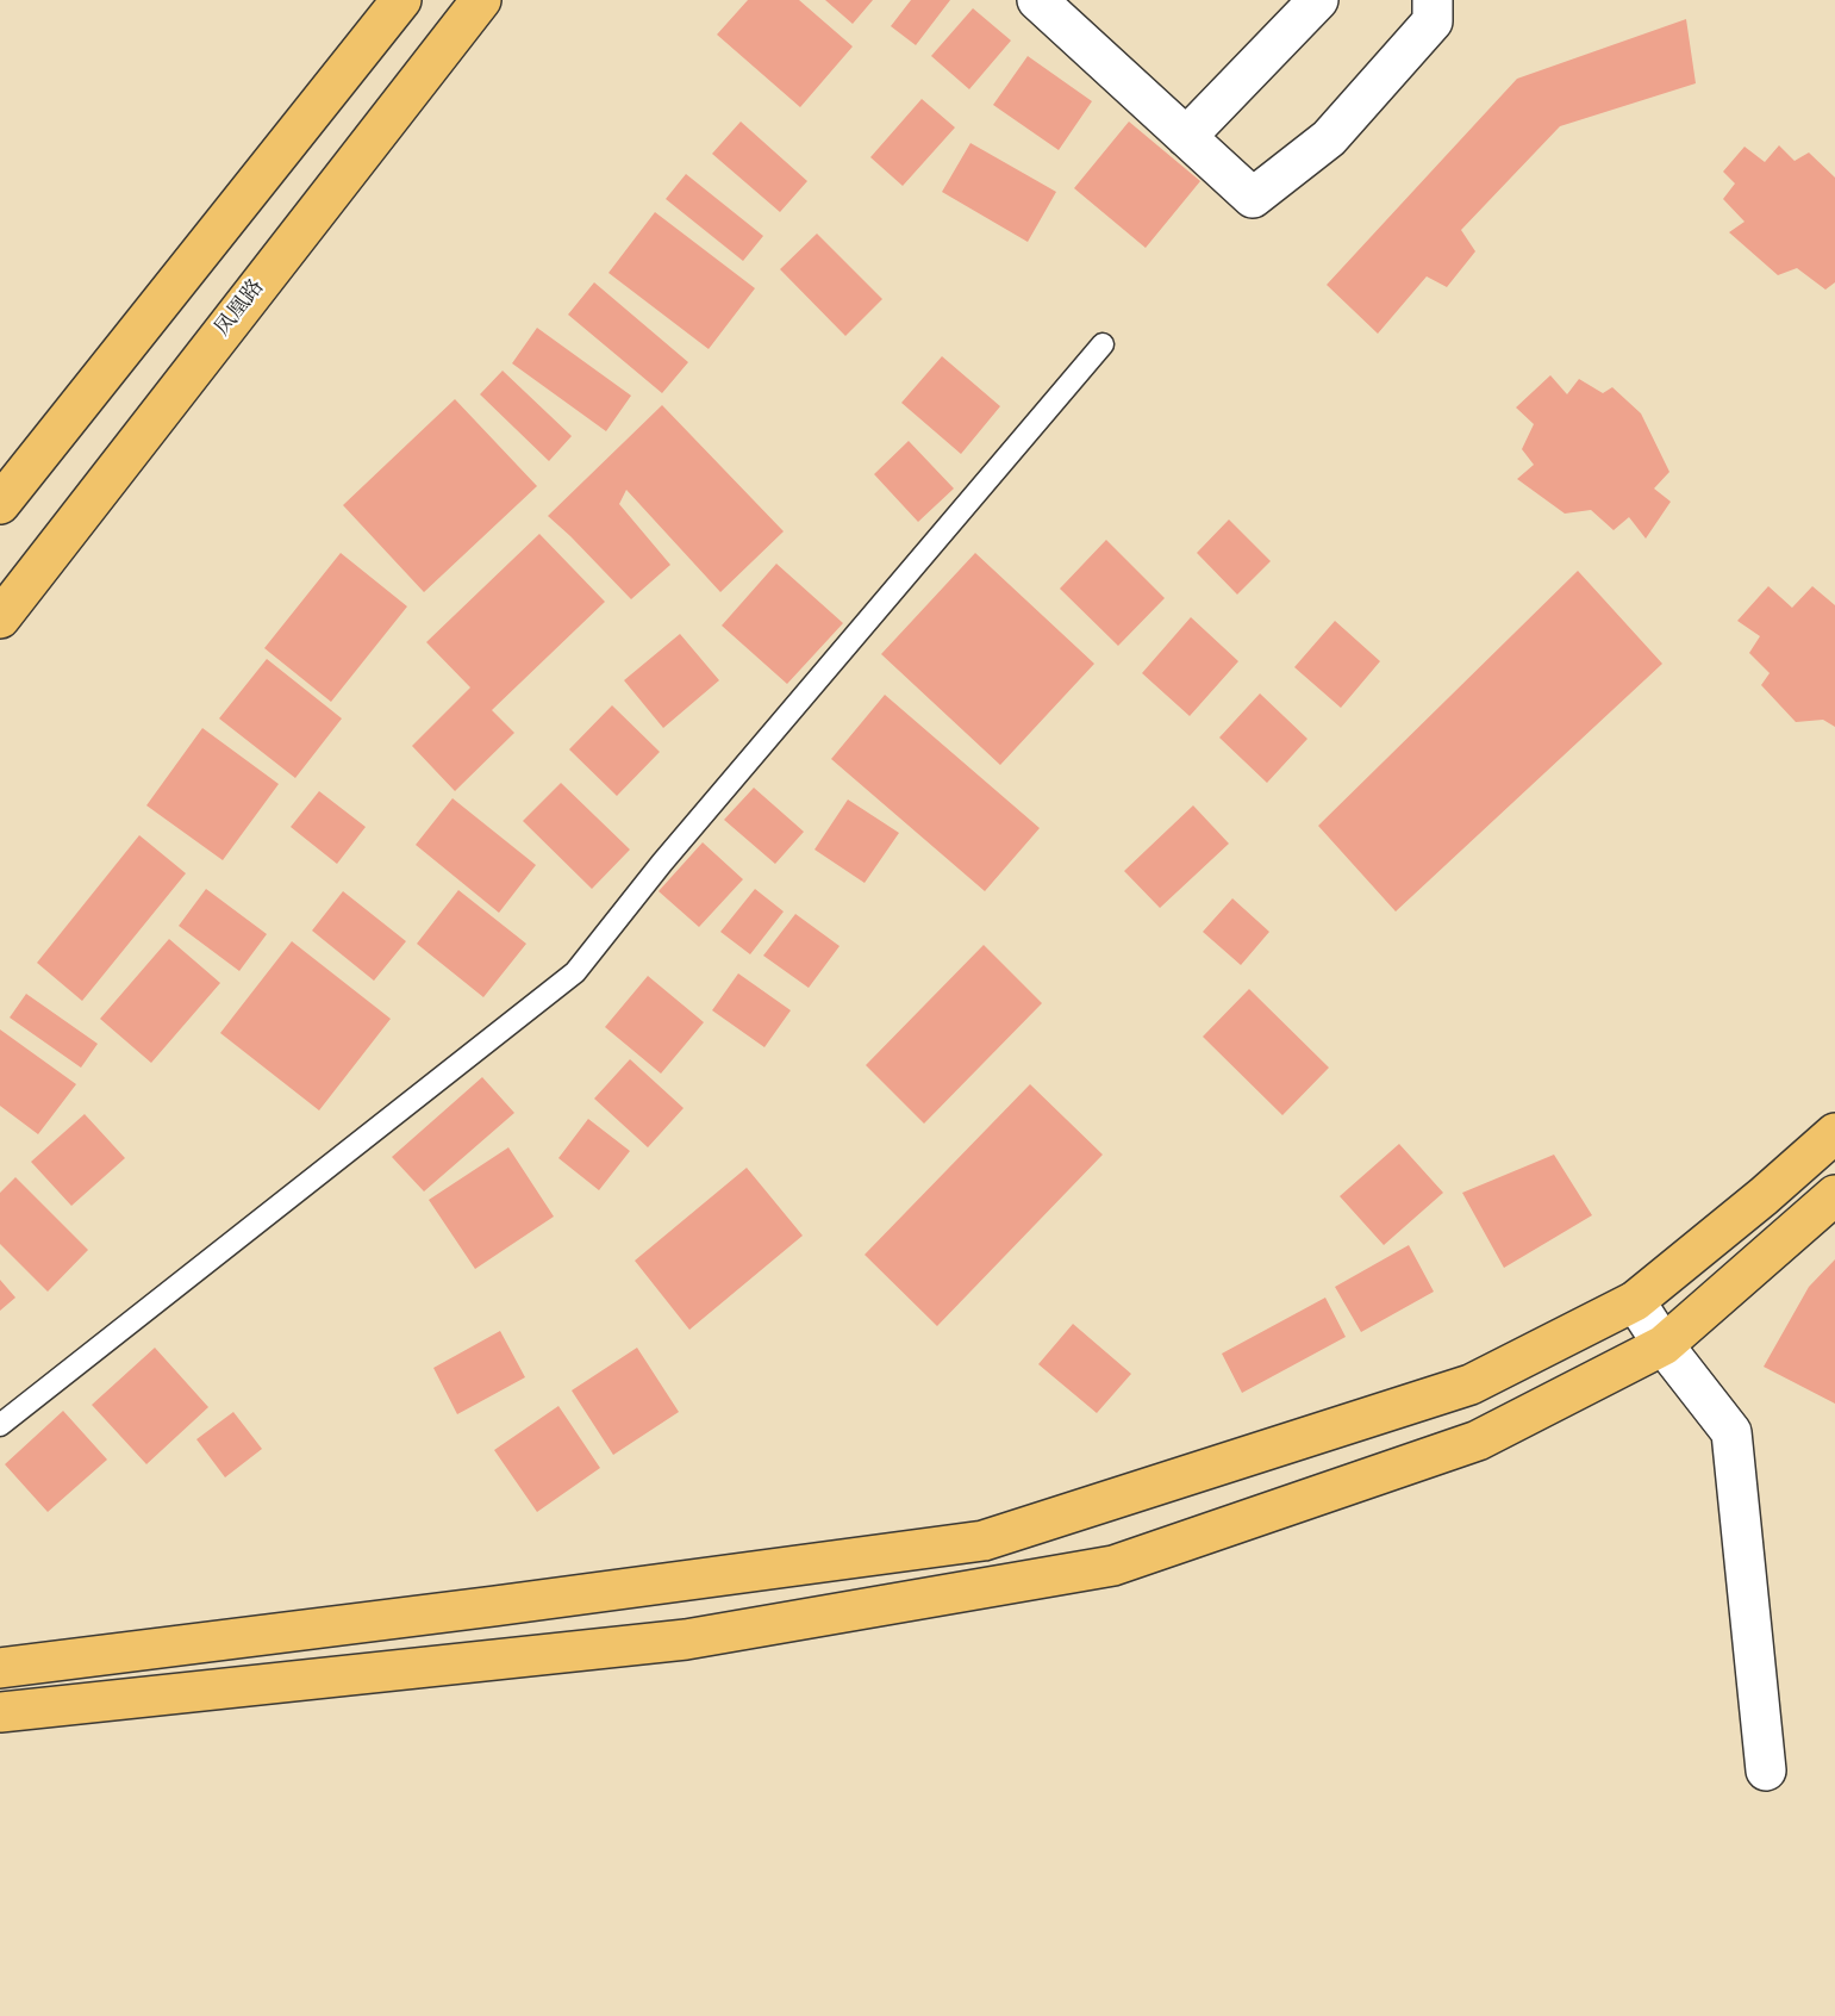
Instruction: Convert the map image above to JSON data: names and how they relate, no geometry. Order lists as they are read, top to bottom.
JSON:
{
  "streets": {
    "main road": ["凤凰路"]
  }
}
